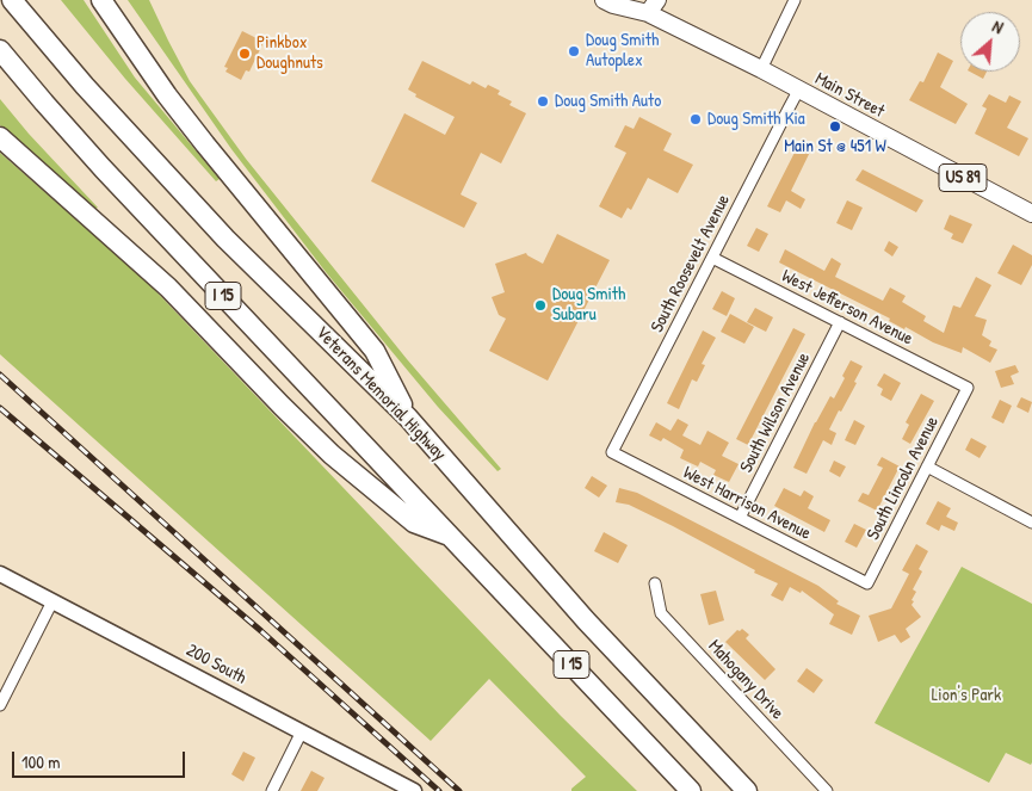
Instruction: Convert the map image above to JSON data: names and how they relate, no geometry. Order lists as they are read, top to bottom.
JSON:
{
  "streets": {
    "highway": ["I 15", "Veterans Memorial Highway"],
    "main road": ["Main Street", "US 89"],
    "street": [
      "South Roosevelt Avenue",
      "West Jefferson Avenue",
      "South Wilson Avenue",
      "South Lincoln Avenue",
      "West Harrison Avenue",
      "200 South",
      "Mahogany Drive"
    ]
  },
  "crossings": [
    ["Main Street", "South Roosevelt Avenue"],
    ["South Roosevelt Avenue", "West Jefferson Avenue"],
    ["South Roosevelt Avenue", "West Harrison Avenue"],
    ["West Jefferson Avenue", "South Wilson Avenue"],
    ["West Jefferson Avenue", "South Lincoln Avenue"],
    ["South Wilson Avenue", "West Harrison Avenue"],
    ["South Lincoln Avenue", "West Harrison Avenue"]
  ],
  "parks": ["Lion's Park"],
  "places": [
    "Doug Smith Autoplex",
    "Pinkbox Doughnuts",
    "Doug Smith Auto",
    "Doug Smith Kia",
    "Main St @ 451 W",
    "Doug Smith Subaru"
  ],
  "scale_bar": "100 m",
  "north": "top right"
}
